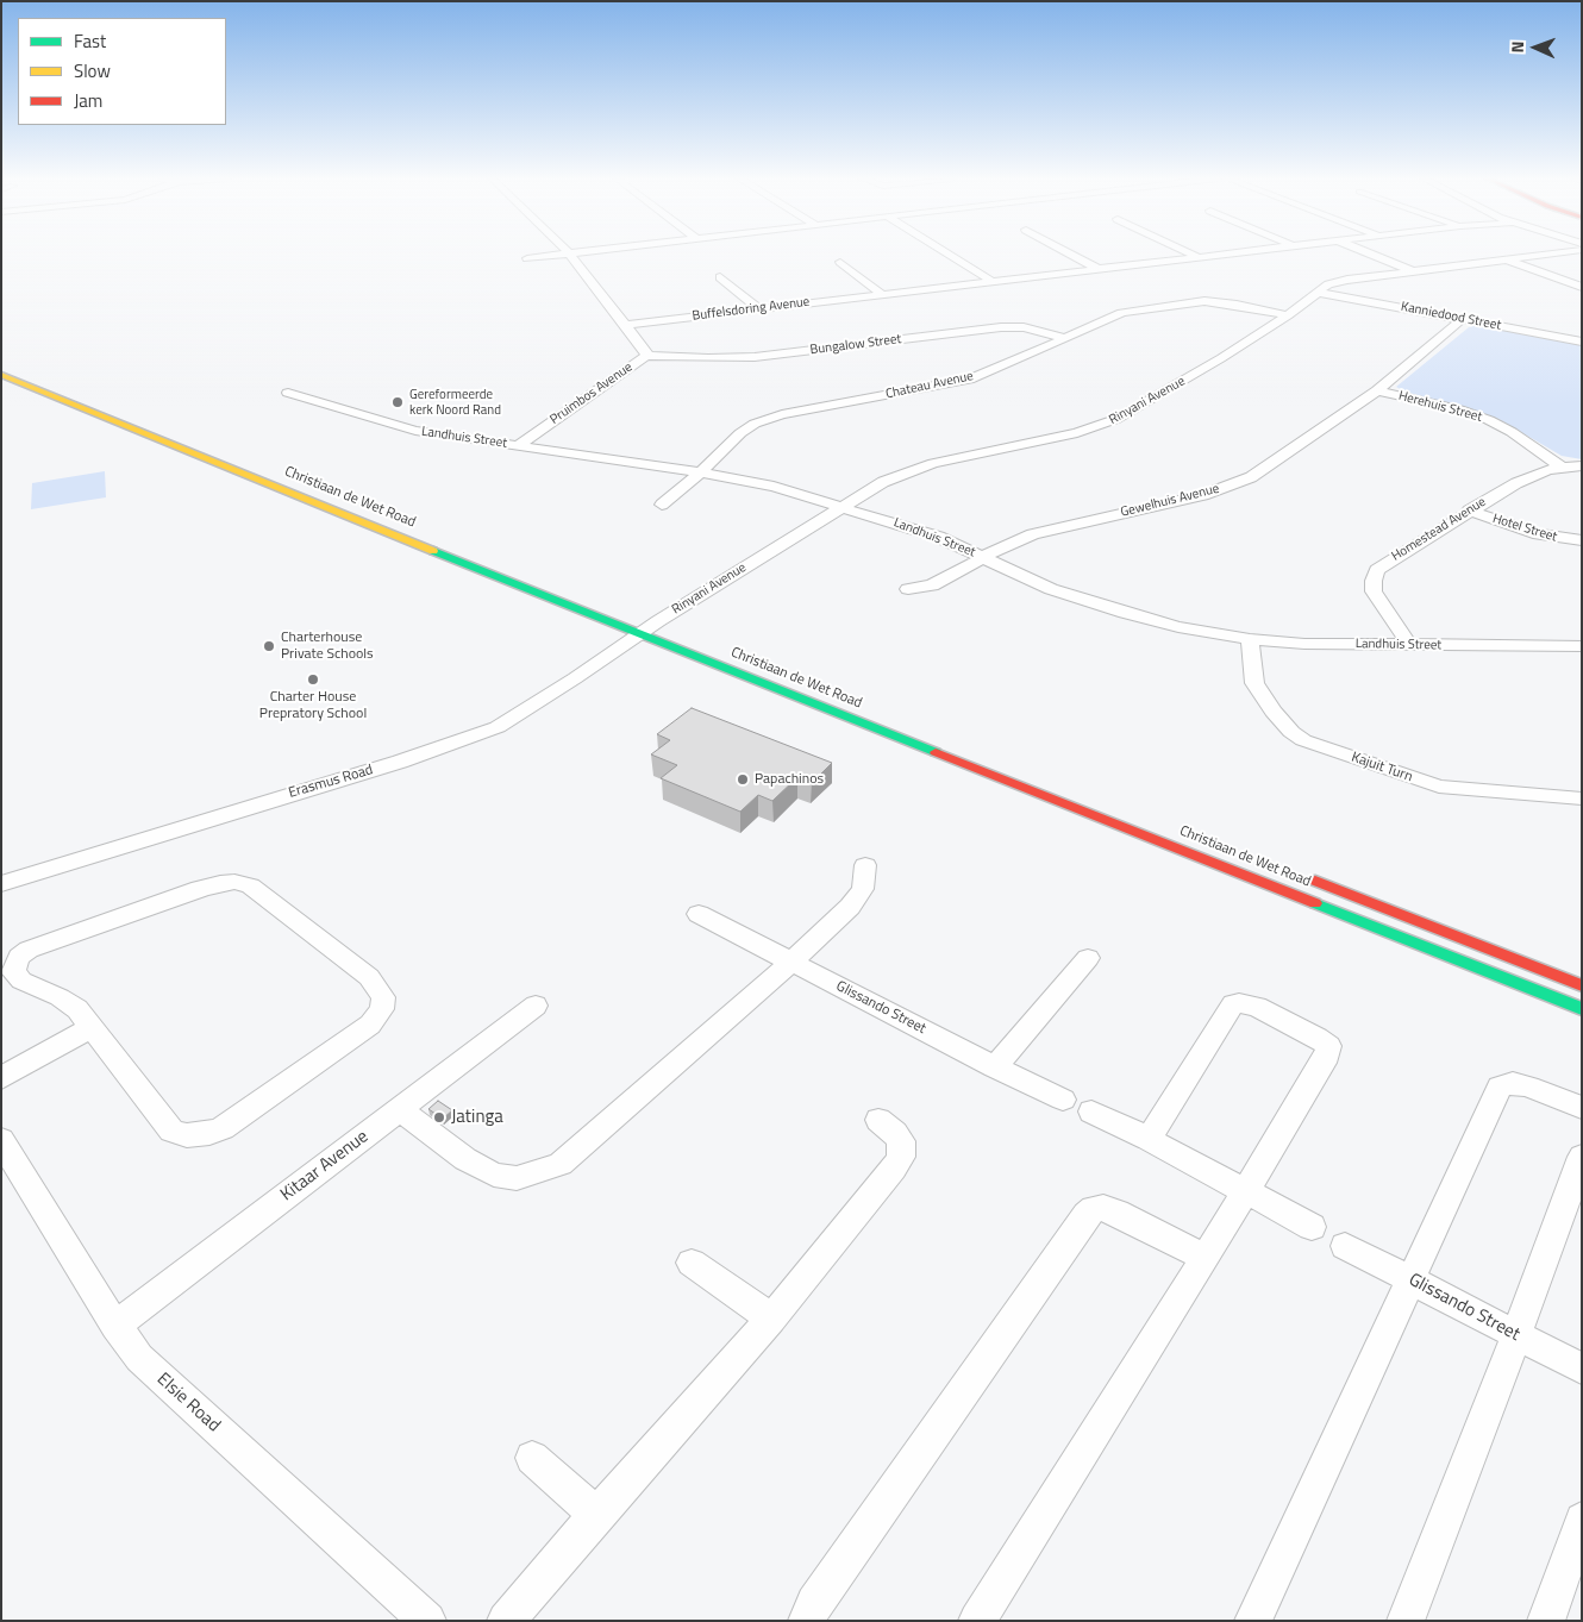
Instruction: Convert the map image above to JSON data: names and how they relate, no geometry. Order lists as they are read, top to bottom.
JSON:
{
  "streets": {
    "main road": ["Christiaan de Wet Road"],
    "street": [
      "Buffelsdoring Avenue",
      "Kanniedood Street",
      "Bungalow Street",
      "Chateau Avenue",
      "Pruimbos Avenue",
      "Rinyani Avenue",
      "Herehuis Street",
      "Landhuis Street",
      "Gewelhuis Avenue",
      "Hotel Street",
      "Homestead Avenue",
      "Kajuit Turn",
      "Erasmus Road",
      "Glissando Street",
      "Kitaar Avenue",
      "Elsie Road"
    ]
  },
  "crossings": [
    ["Buffelsdoring Avenue", "Pruimbos Avenue"],
    ["Kanniedood Street", "Rinyani Avenue"],
    ["Kanniedood Street", "Gewelhuis Avenue"],
    ["Bungalow Street", "Chateau Avenue"],
    ["Bungalow Street", "Pruimbos Avenue"],
    ["Chateau Avenue", "Rinyani Avenue"],
    ["Chateau Avenue", "Landhuis Street"],
    ["Pruimbos Avenue", "Landhuis Street"],
    ["Rinyani Avenue", "Landhuis Street"],
    ["Rinyani Avenue", "Christiaan de Wet Road"],
    ["Rinyani Avenue", "Erasmus Road"],
    ["Herehuis Street", "Gewelhuis Avenue"],
    ["Herehuis Street", "Homestead Avenue"],
    ["Landhuis Street", "Gewelhuis Avenue"],
    ["Landhuis Street", "Homestead Avenue"],
    ["Landhuis Street", "Kajuit Turn"],
    ["Christiaan de Wet Road", "Erasmus Road"],
    ["Hotel Street", "Homestead Avenue"],
    ["Kitaar Avenue", "Elsie Road"]
  ],
  "places": [
    "Gereformeerde kerk Noord Rand",
    "Charterhouse Private Schools",
    "Charter House Prepratory School",
    "Papachinos",
    "Jatinga"
  ],
  "legend": ["Fast", "Slow", "Jam"],
  "north": "left"
}
